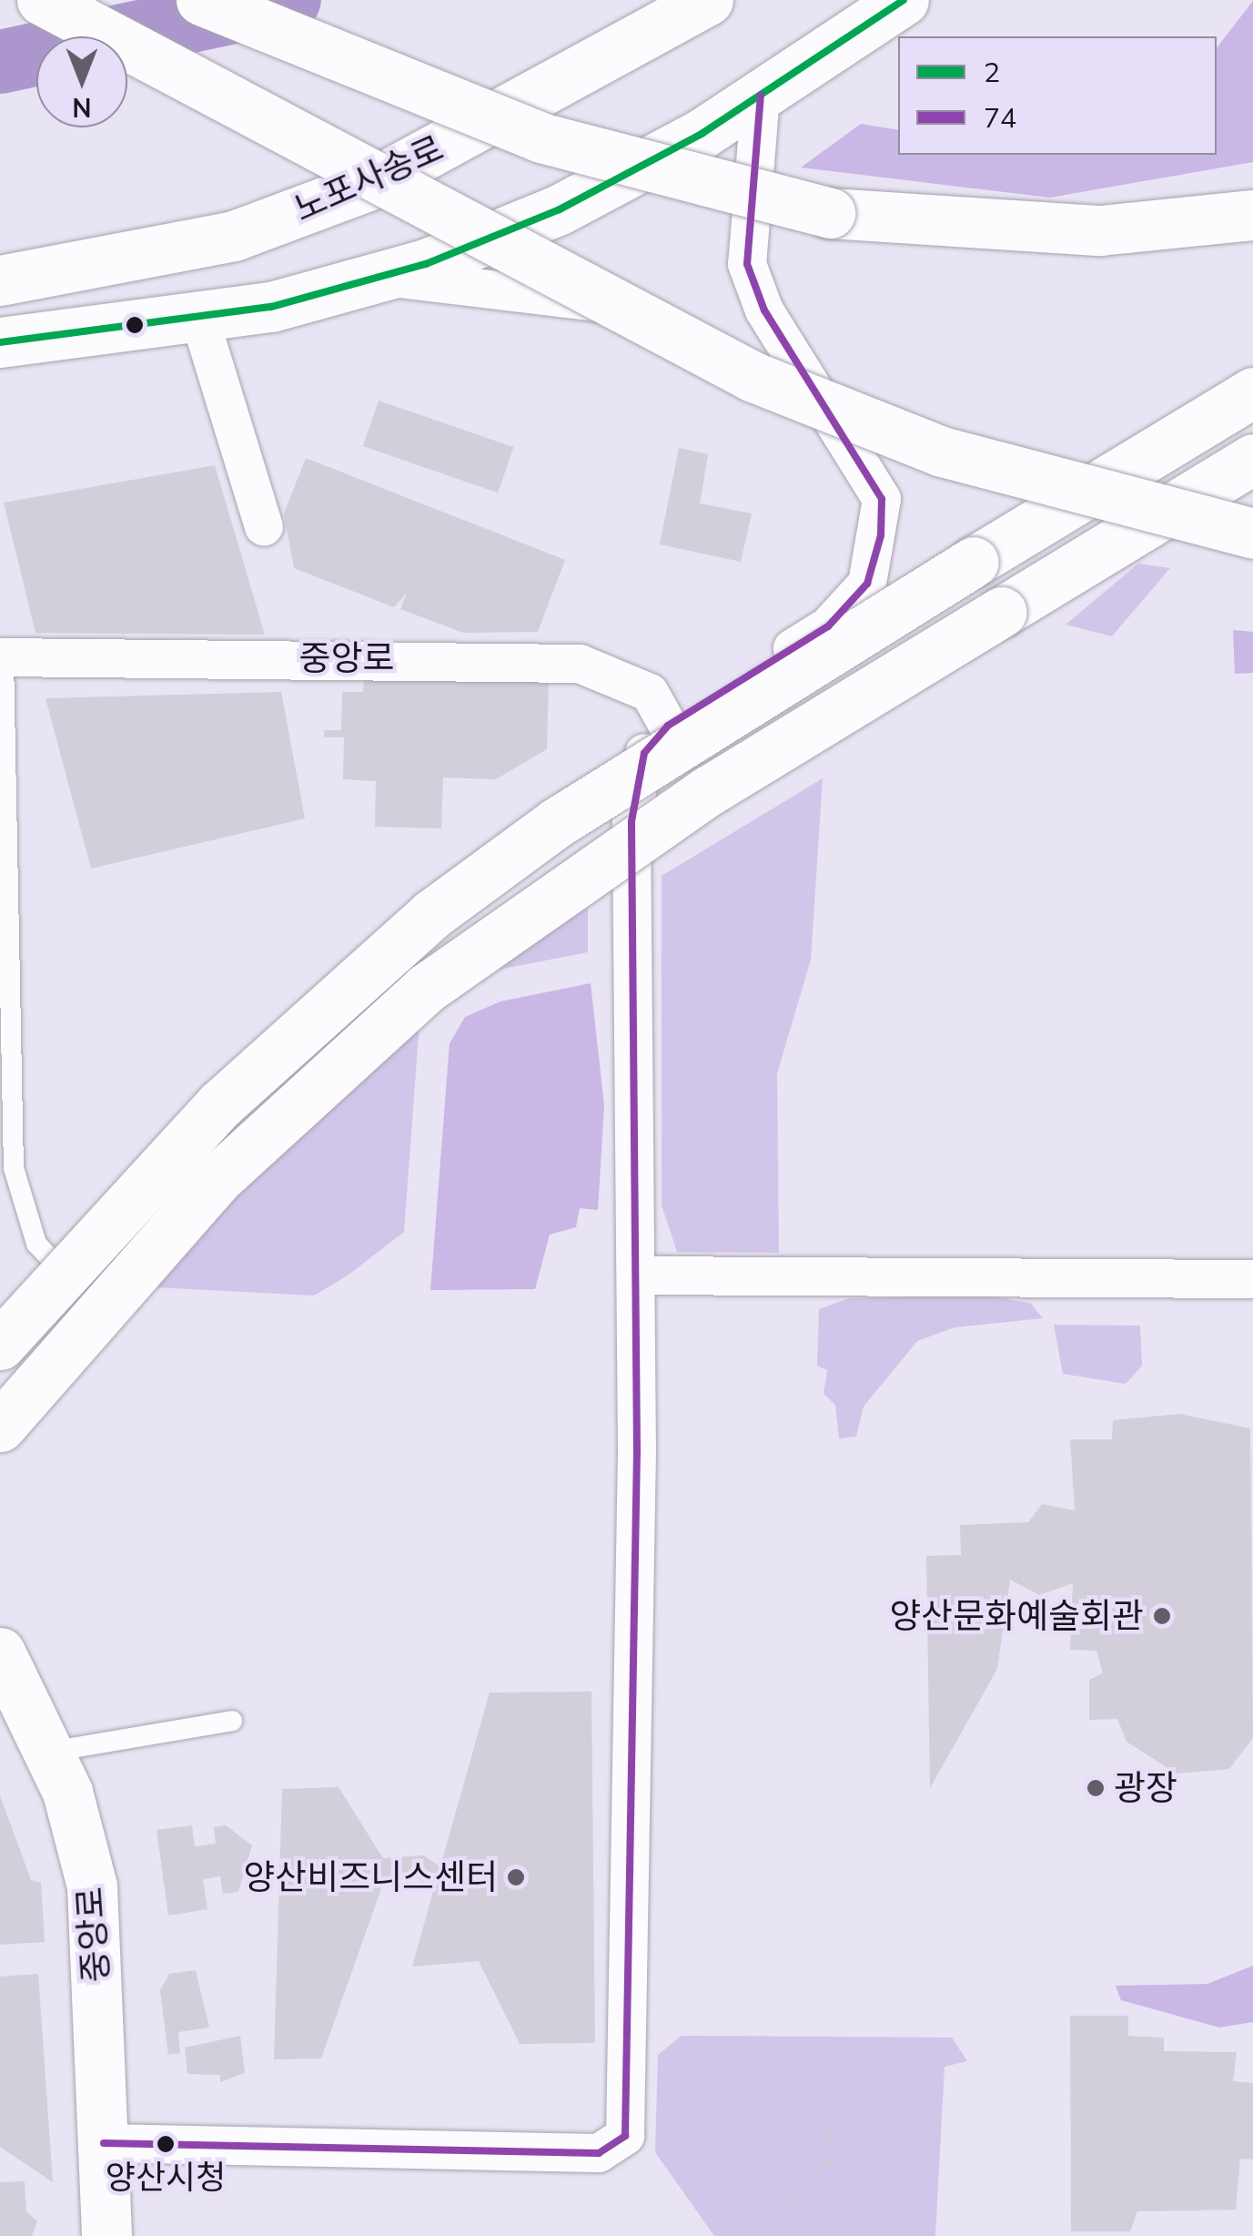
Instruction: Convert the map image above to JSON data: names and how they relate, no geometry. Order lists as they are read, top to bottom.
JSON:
{
  "streets": {
    "main road": ["노포사송로", "중앙로"]
  },
  "places": [
    "양산문화예술회관",
    "광장",
    "양산비즈니스센터",
    "양산시청"
  ],
  "lines": ["transit line 2", "transit line 74"],
  "legend": ["2", "74"],
  "north": "bottom"
}
